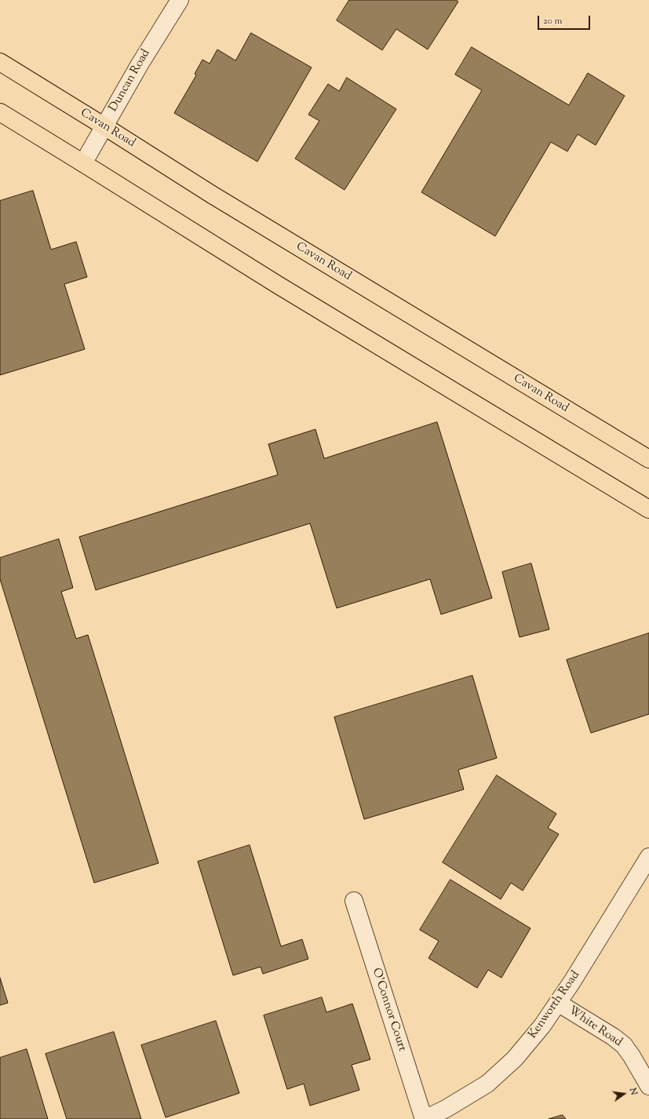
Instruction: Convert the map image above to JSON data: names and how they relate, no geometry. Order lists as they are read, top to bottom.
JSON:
{
  "streets": {
    "main road": ["Cavan Road"],
    "street": [
      "Duncan Road",
      "Kenworth Road",
      "O'Connor Court",
      "White Road"
    ]
  },
  "crossings": [
    ["Duncan Road", "Cavan Road"],
    ["Kenworth Road", "O'Connor Court"],
    ["Kenworth Road", "White Road"]
  ],
  "scale_bar": "20 m",
  "north": "right"
}
